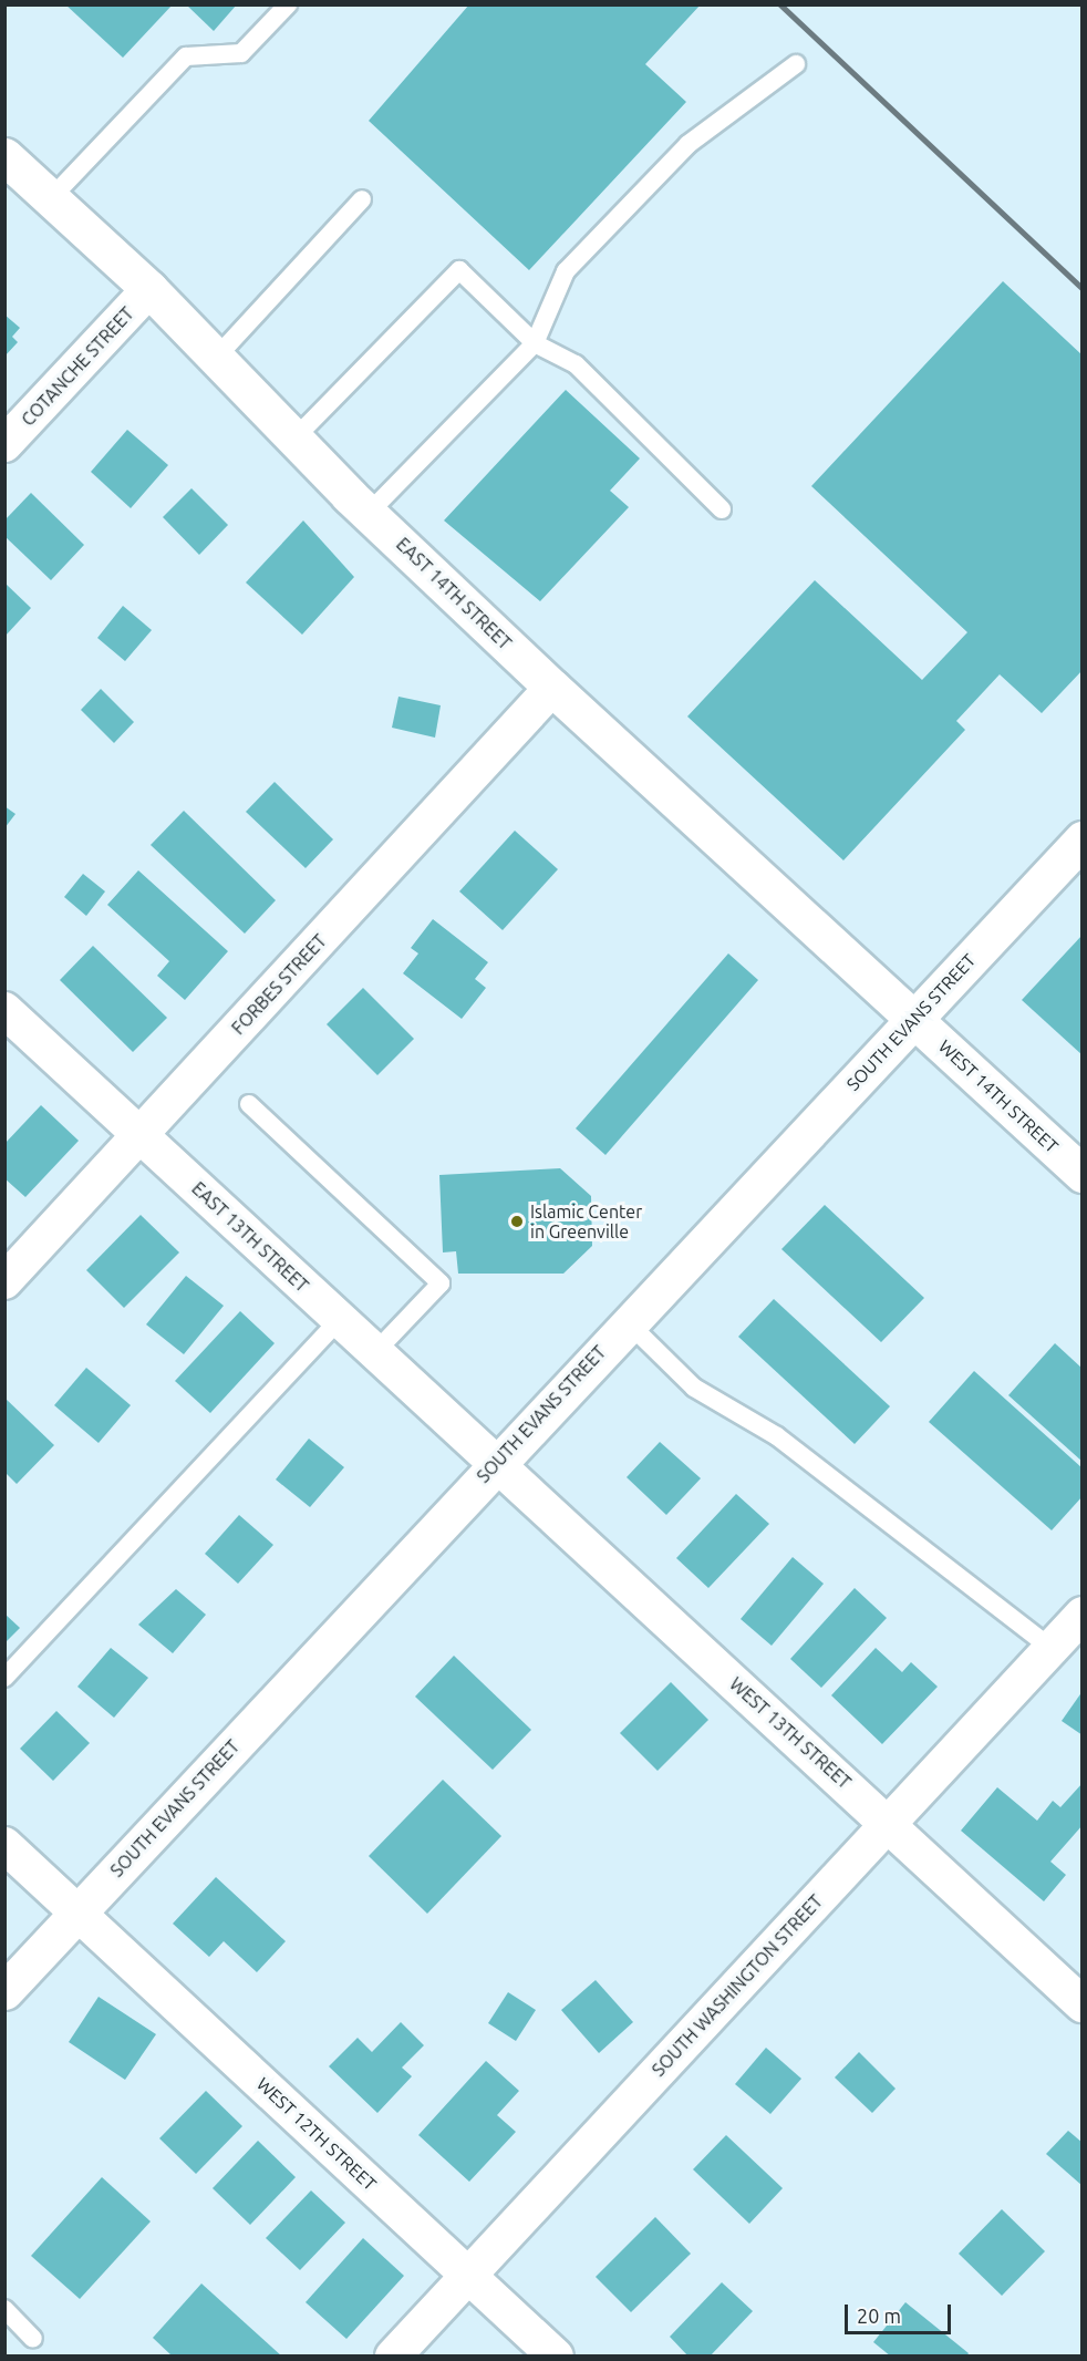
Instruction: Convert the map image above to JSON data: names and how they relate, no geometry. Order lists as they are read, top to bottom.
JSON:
{
  "streets": {
    "main road": ["EAST 14TH STREET", "SOUTH EVANS STREET", "WEST 14TH STREET"],
    "street": [
      "COTANCHE STREET",
      "FORBES STREET",
      "EAST 13TH STREET",
      "WEST 13TH STREET",
      "SOUTH WASHINGTON STREET",
      "WEST 12TH STREET"
    ]
  },
  "crossings": [
    ["COTANCHE STREET", "EAST 14TH STREET"],
    ["EAST 14TH STREET", "FORBES STREET"],
    ["EAST 14TH STREET", "SOUTH EVANS STREET"],
    ["EAST 14TH STREET", "WEST 14TH STREET"],
    ["FORBES STREET", "EAST 13TH STREET"],
    ["SOUTH EVANS STREET", "WEST 14TH STREET"],
    ["SOUTH EVANS STREET", "EAST 13TH STREET"],
    ["SOUTH EVANS STREET", "WEST 13TH STREET"],
    ["SOUTH EVANS STREET", "WEST 12TH STREET"],
    ["EAST 13TH STREET", "WEST 13TH STREET"],
    ["WEST 13TH STREET", "SOUTH WASHINGTON STREET"],
    ["SOUTH WASHINGTON STREET", "WEST 12TH STREET"]
  ],
  "places": ["Islamic Center in Greenville"],
  "scale_bar": "20 m"
}
